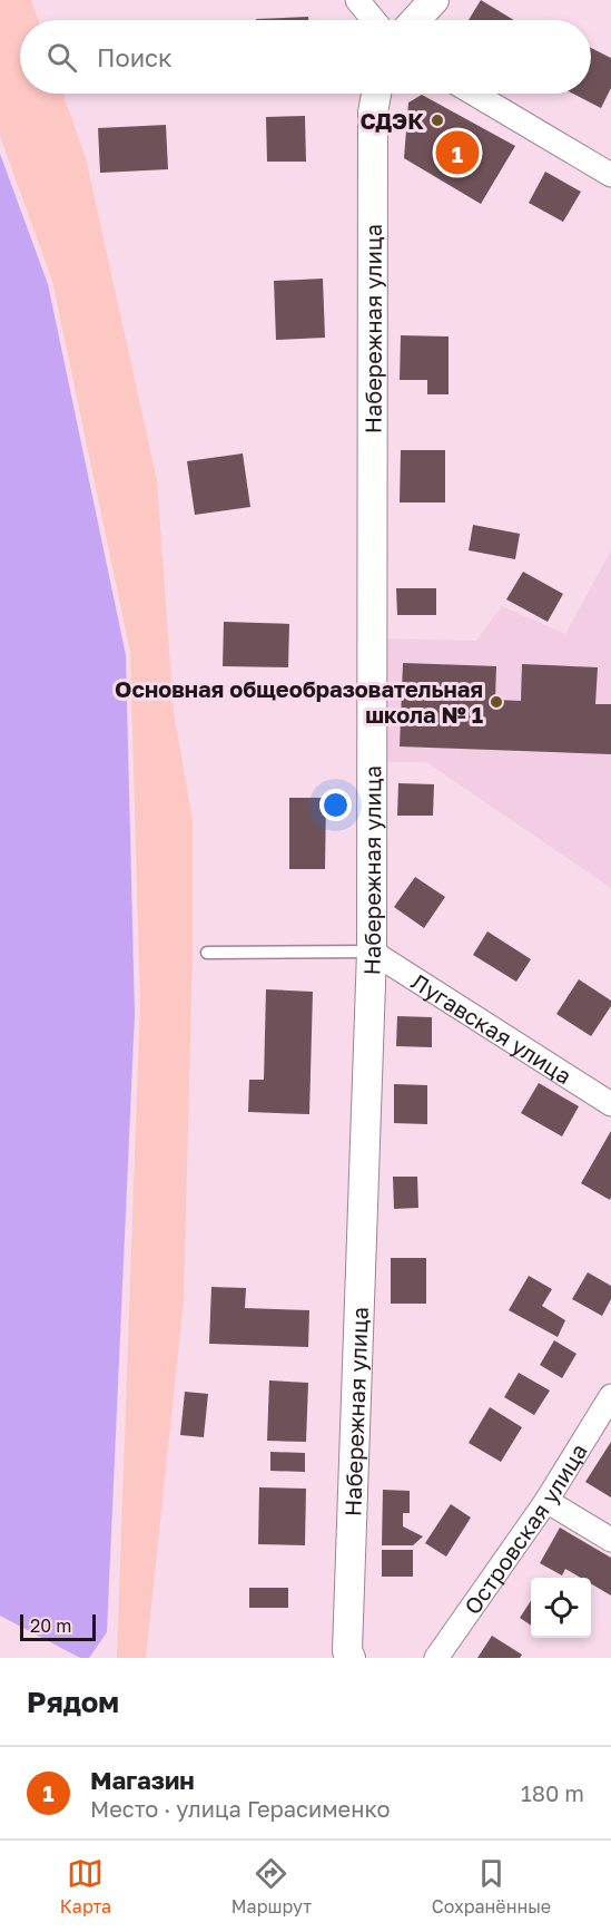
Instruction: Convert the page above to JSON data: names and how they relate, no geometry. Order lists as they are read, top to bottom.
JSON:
{
  "streets": {
    "street": ["Набережная улица", "Лугавская улица", "Островская улица"]
  },
  "crossings": [
    ["Набережная улица", "Лугавская улица"]
  ],
  "places": ["СДЭК", "Основная общеобразовательная школа № 1"],
  "scale_bar": "20 m",
  "page": {
    "search": "Поиск",
    "pins": "1",
    "scale": "20 m",
    "heading": "Рядом",
    "list": [
      {
        "mark": "1",
        "name": "Магазин",
        "note": "Место · улица Герасименко",
        "value": "180 m"
      }
    ],
    "nav": ["Карта", "Маршрут", "Сохранённые"]
  }
}
